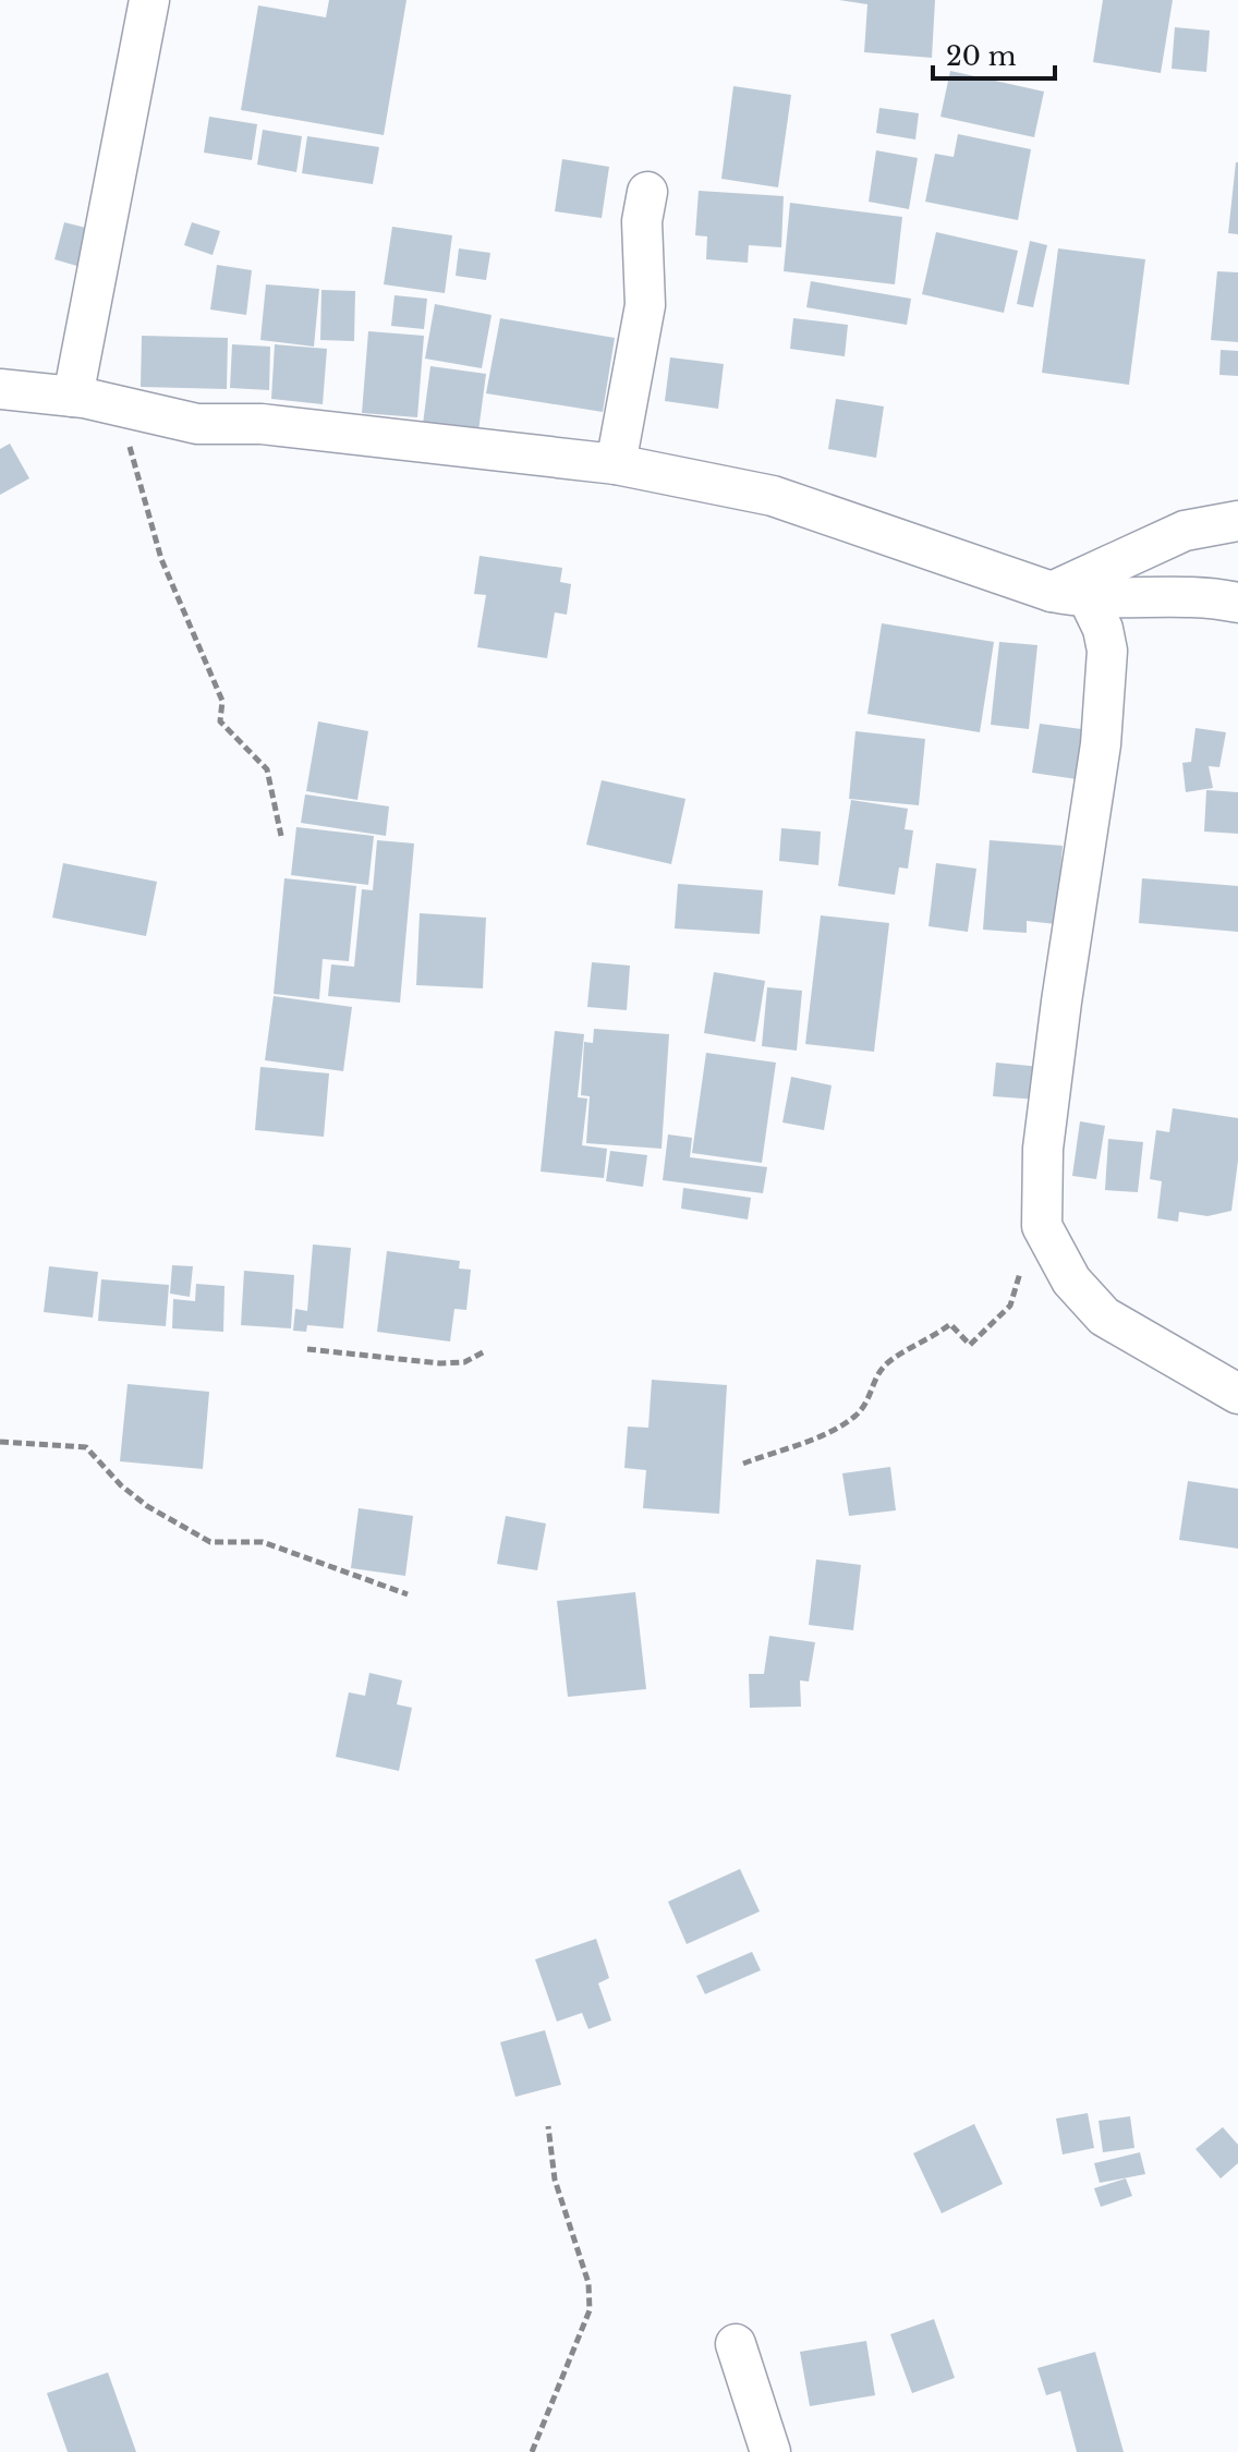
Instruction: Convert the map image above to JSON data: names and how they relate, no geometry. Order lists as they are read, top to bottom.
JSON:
{
  "scale_bar": "20 m"
}
